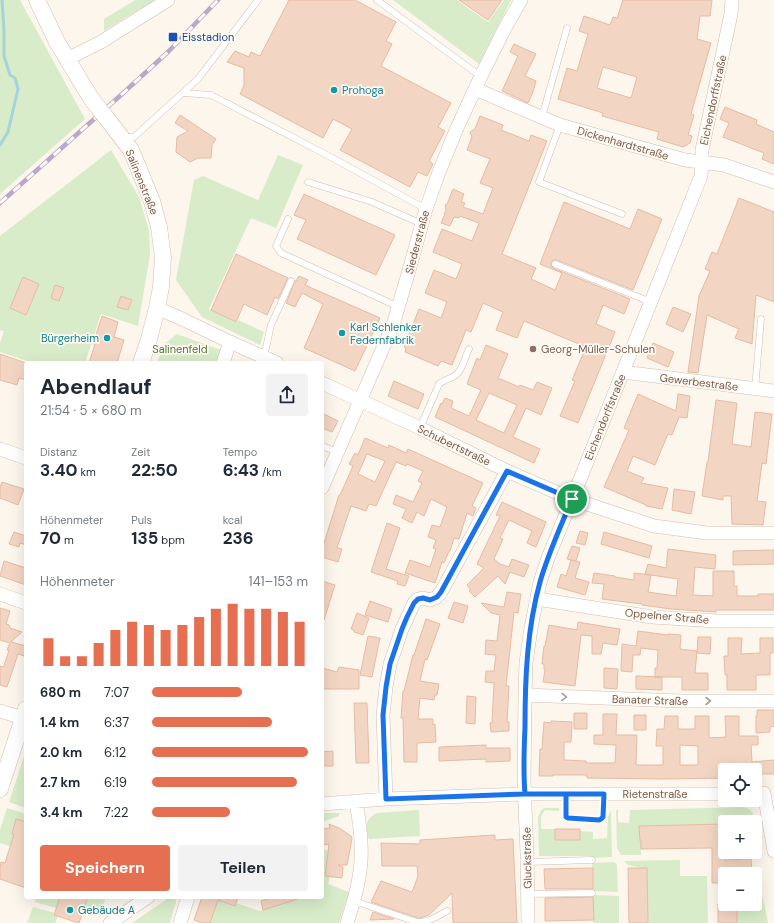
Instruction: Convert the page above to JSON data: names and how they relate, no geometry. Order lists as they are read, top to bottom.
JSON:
{
  "streets": {
    "street": [
      "Eichendorffstraße",
      "Dickenhardtstraße",
      "Salinenstraße",
      "Siederstraße",
      "Gewerbestraße",
      "Schubertstraße",
      "Oppelner Straße",
      "Banater Straße",
      "Rietenstraße",
      "Gluckstraße"
    ]
  },
  "crossings": [
    ["Eichendorffstraße", "Dickenhardtstraße"],
    ["Eichendorffstraße", "Gewerbestraße"],
    ["Eichendorffstraße", "Schubertstraße"],
    ["Eichendorffstraße", "Oppelner Straße"],
    ["Eichendorffstraße", "Banater Straße"],
    ["Eichendorffstraße", "Rietenstraße"],
    ["Eichendorffstraße", "Gluckstraße"],
    ["Dickenhardtstraße", "Siederstraße"],
    ["Siederstraße", "Schubertstraße"],
    ["Rietenstraße", "Gluckstraße"]
  ],
  "one_way": ["Banater Straße"],
  "parks": ["Salinenfeld"],
  "places": {
    "transit": ["Eisstadion"],
    "other": [
      "Prohoga",
      "Karl Schlenker Federnfabrik",
      "Bürgerheim",
      "Georg-Müller-Schulen",
      "Gebäude A"
    ]
  },
  "page": {
    "heading": ["Abendlauf", "21:54 · 5 × 680 m"],
    "stats": [
      ["Distanz", "3.40 km"],
      ["Zeit", "22:50"],
      ["Tempo", "6:43 /km"],
      ["Höhenmeter", "70 m"],
      ["Puls", "135 bpm"],
      ["kcal", "236"]
    ],
    "chart": ["Höhenmeter", "141–153 m"],
    "list": [
      {
        "name": "680 m",
        "note": "7:07"
      },
      {
        "name": "1.4 km",
        "note": "6:37"
      },
      {
        "name": "2.0 km",
        "note": "6:12"
      },
      {
        "name": "2.7 km",
        "note": "6:19"
      },
      {
        "name": "3.4 km",
        "note": "7:22"
      }
    ],
    "map_buttons": ["+", "−"],
    "buttons": ["Speichern", "Teilen"]
  }
}
